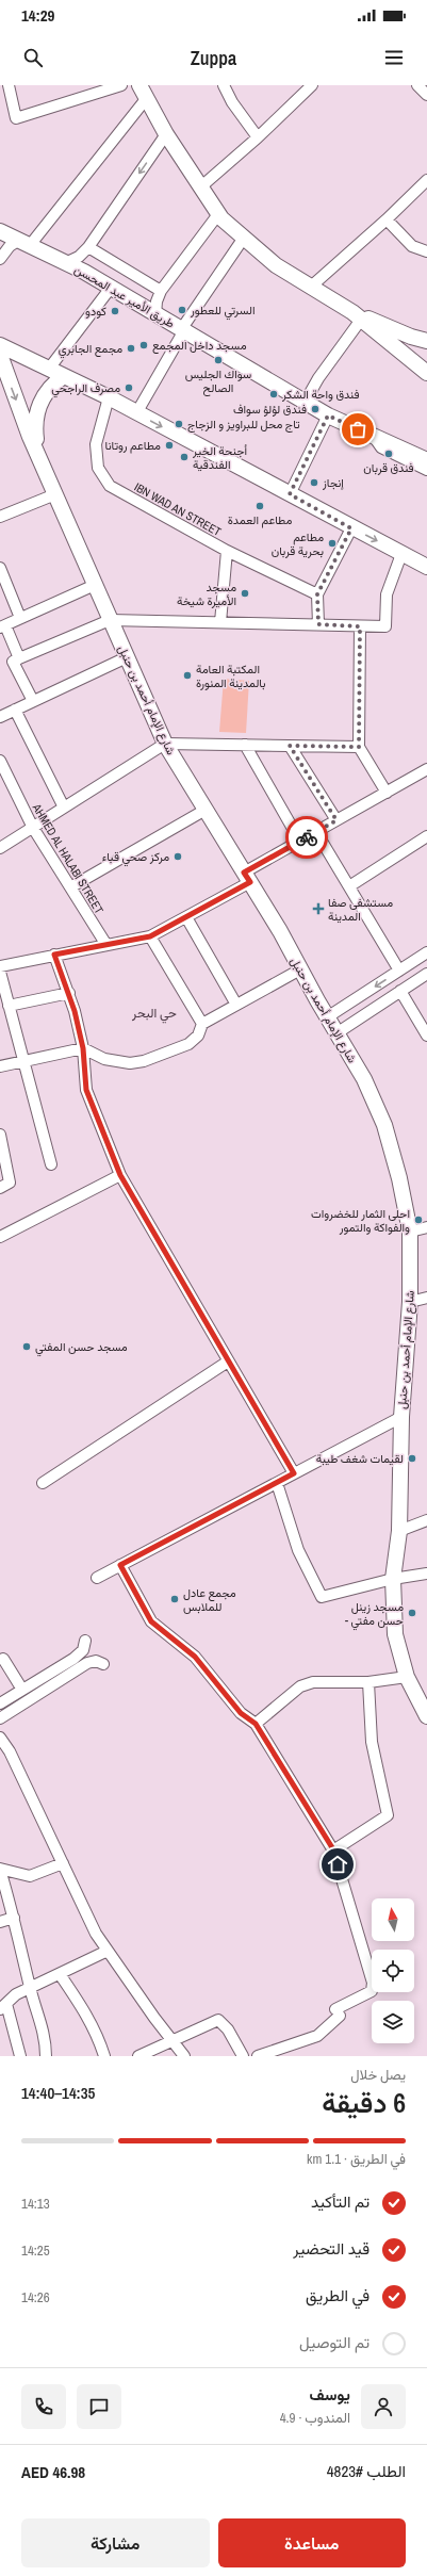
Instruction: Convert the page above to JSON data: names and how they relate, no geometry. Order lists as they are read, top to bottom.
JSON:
{
  "streets": {
    "main road": ["طريق الأمير عبد المحسن", "شارع الإمام أحمد بن حنبل"],
    "street": ["IBN WAD AN STREET", "AHMED AL HALABI STREET"]
  },
  "districts": ["حي البحر"],
  "places": {
    "other": [
      "السرتي للعطور",
      "كودو",
      "مسجد داخل المجمع",
      "مجمع الجابري",
      "سواك الجليس الصالح",
      "مصرف الراجحي",
      "فندق واحة الشكر",
      "فندق لؤلؤ سواف",
      "تاج محل للبراويز و الزجاج",
      "مطاعم روتانا",
      "فندق قربان",
      "أجنحة الخير الفندقية",
      "إنجاز",
      "مطاعم العمدة",
      "مطاعم بحرية قربان",
      "مسجد الأميرة شيخة",
      "المكتبة العامة بالمدينة المنورة",
      "مركز صحي قباء",
      "احلى الثمار للخضروات والفواكة والتمور",
      "مسجد حسن المفتي",
      "لقيمات شغف طيبة",
      "مجمع عادل للملابس",
      "مسجد زينل - حسن مفتي"
    ],
    "health": ["مستشفی صفا المدینة"]
  },
  "north": "top",
  "page": {
    "status": "14:29",
    "header": "Zuppa",
    "heading": ["6 دقيقة", "يصل خلال", "14:35–14:40"],
    "panel": [
      "يوسف",
      "المندوب · 4.9",
      "الطلب #4823",
      "AED 46.98"
    ],
    "bar": "في الطريق · 1.1 km",
    "list": [
      ["تم التأكيد", "14:13"],
      ["قيد التحضير", "14:25"],
      ["في الطريق", "14:26"],
      "تم التوصيل"
    ],
    "buttons": ["مساعدة", "مشاركة"]
  }
}
